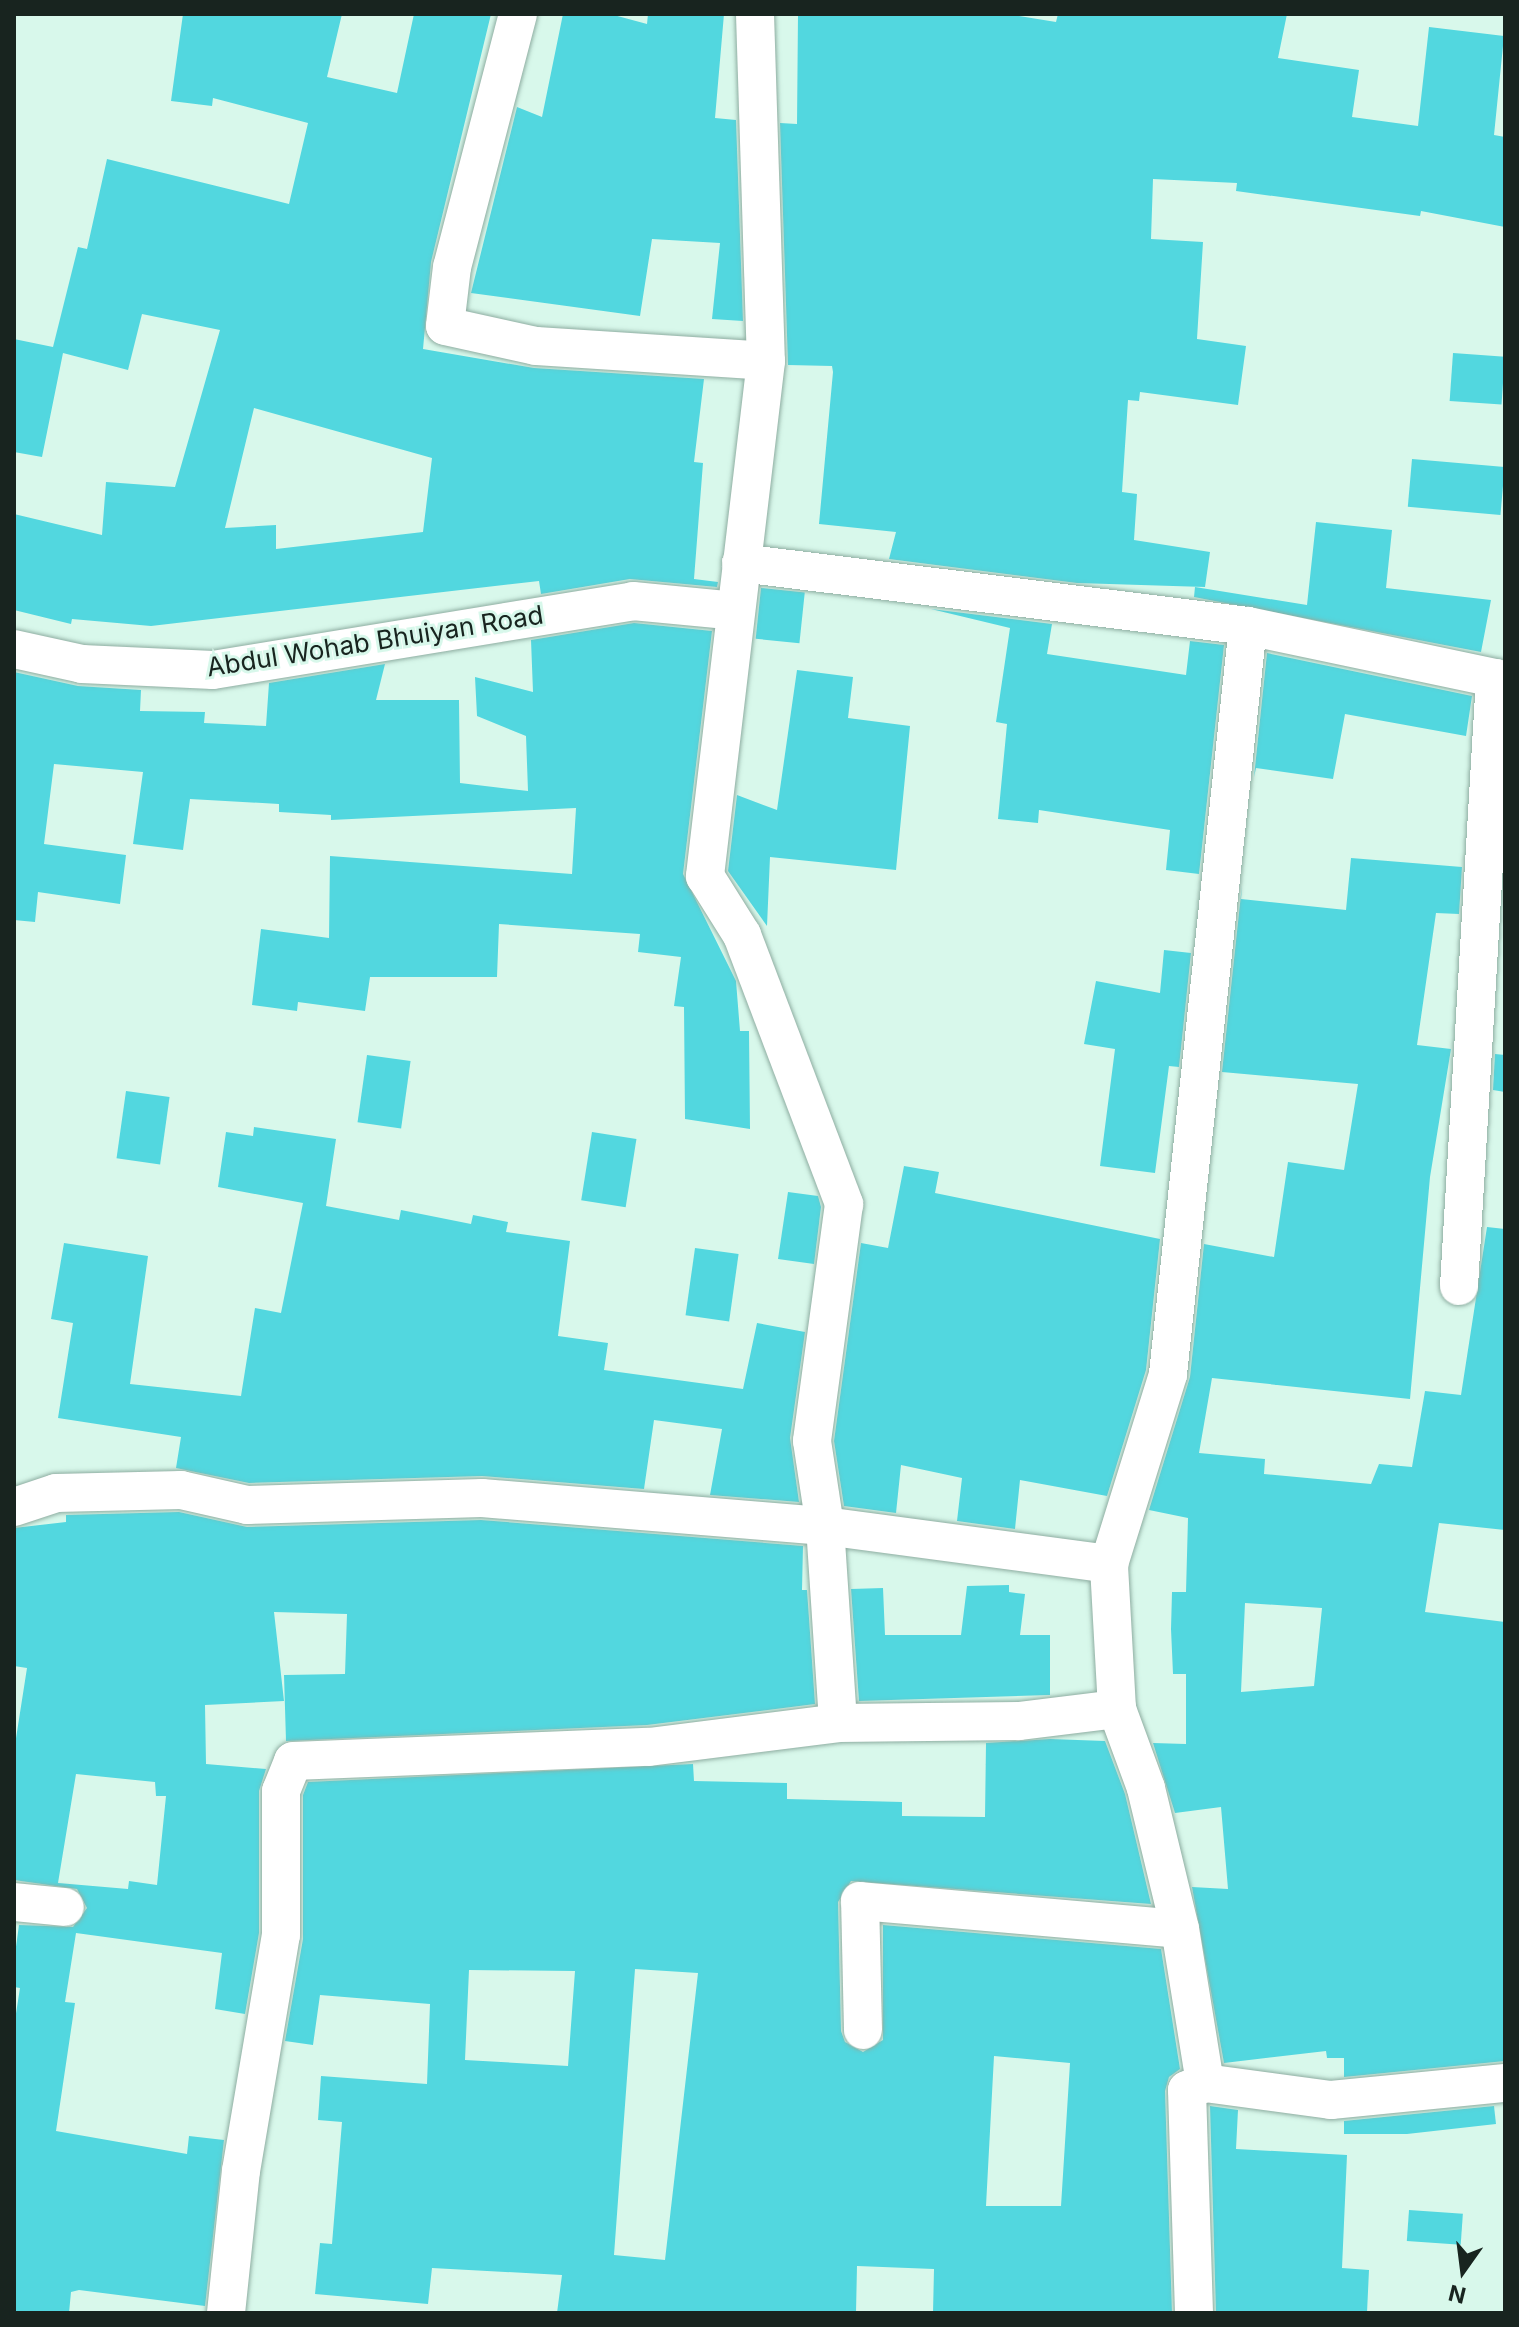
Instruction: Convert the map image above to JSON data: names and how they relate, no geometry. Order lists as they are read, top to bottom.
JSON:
{
  "streets": {
    "street": ["Abdul Wohab Bhuiyan Road"]
  },
  "north": "bottom"
}
